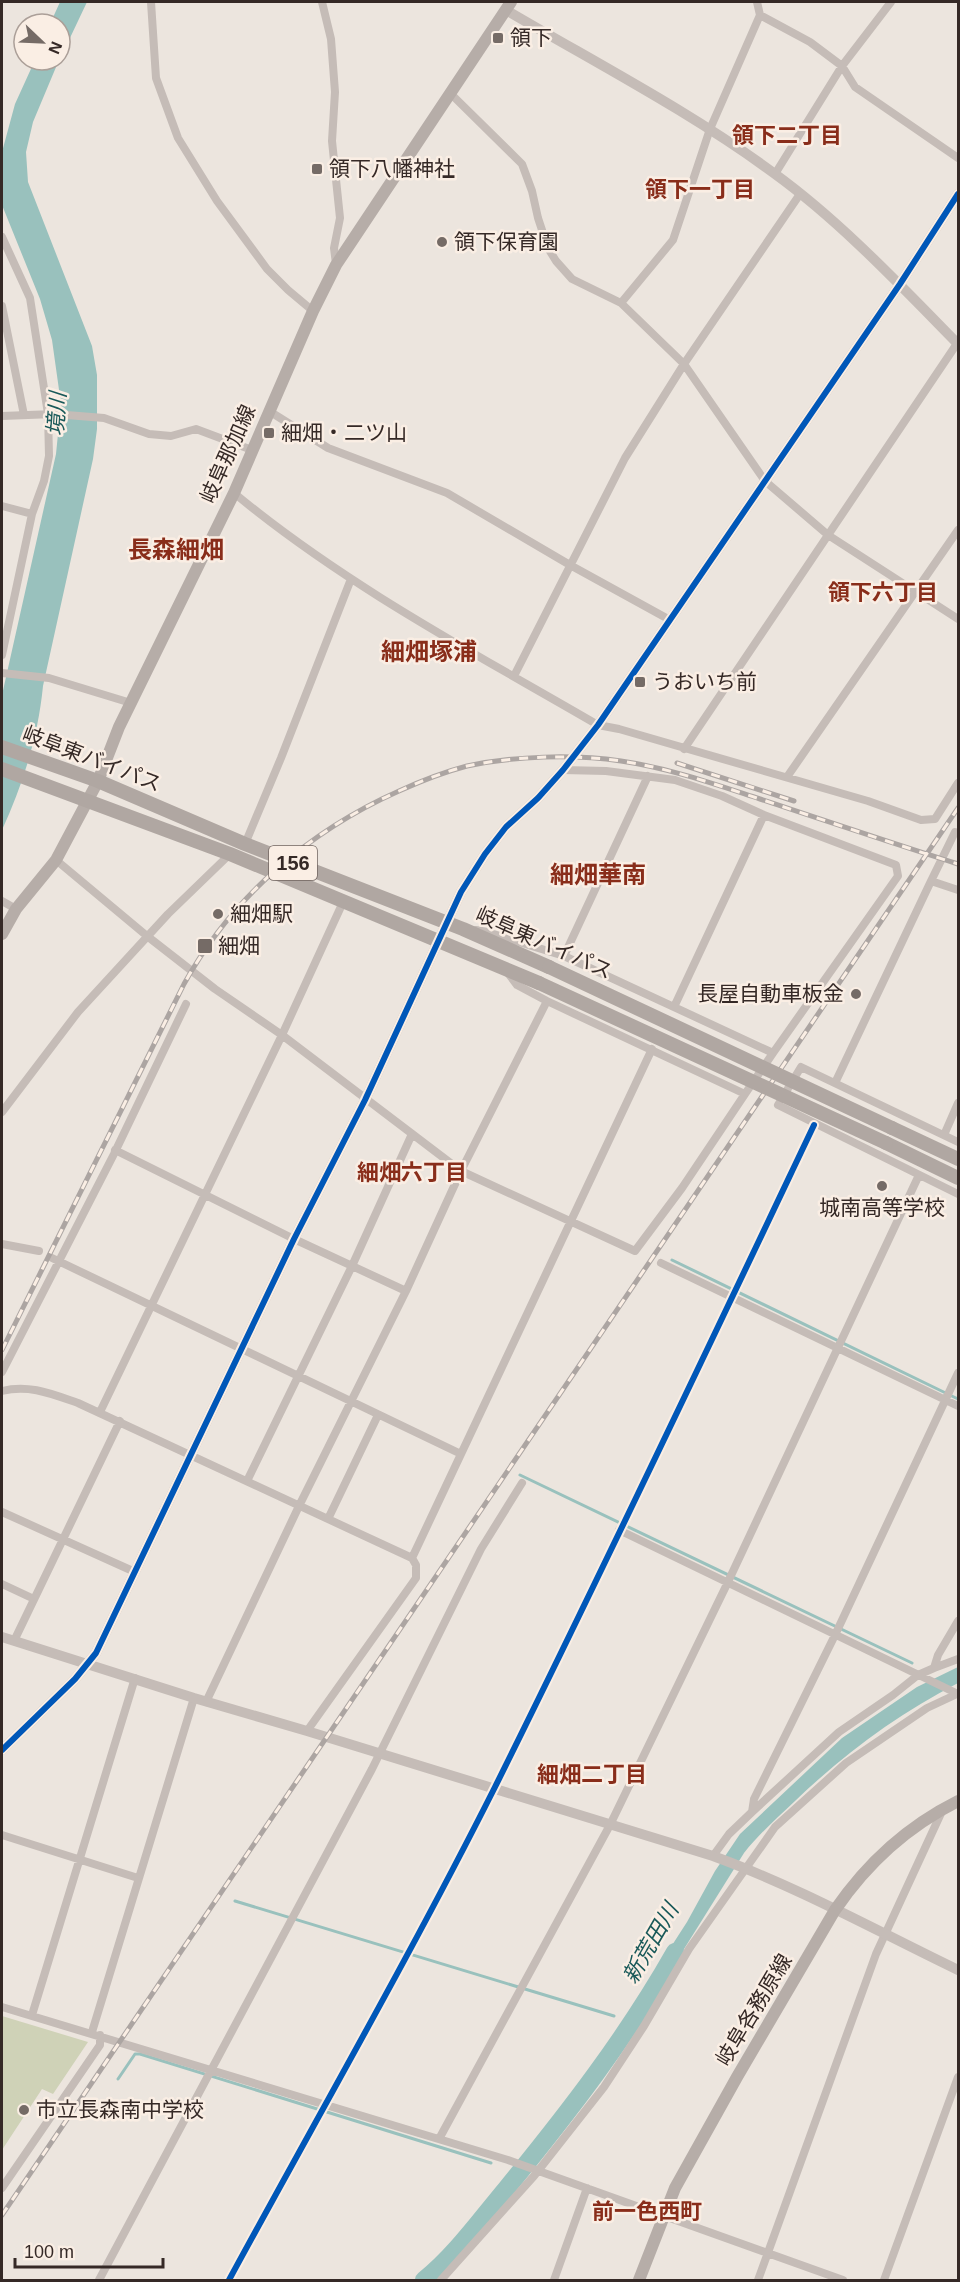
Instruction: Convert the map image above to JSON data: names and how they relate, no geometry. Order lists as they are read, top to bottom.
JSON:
{
  "streets": {
    "highway": ["岐阜東バイパス", "156"],
    "main road": ["岐阜那加線", "岐阜各務原線"]
  },
  "crossings": [
    ["岐阜那加線", "岐阜東バイパス"]
  ],
  "districts": [
    "領下二丁目",
    "領下一丁目",
    "長森細畑",
    "領下六丁目",
    "細畑塚浦",
    "細畑華南",
    "細畑六丁目",
    "細畑二丁目",
    "前一色西町"
  ],
  "water": ["境川", "新荒田川"],
  "places": {
    "transit": [
      "領下",
      "領下八幡神社",
      "細畑・二ツ山",
      "うおいち前",
      "細畑"
    ],
    "other": [
      "領下保育園",
      "細畑駅",
      "長屋自動車板金",
      "城南高等学校",
      "市立長森南中学校"
    ]
  },
  "scale_bar": "100 m",
  "north": "bottom right"
}
